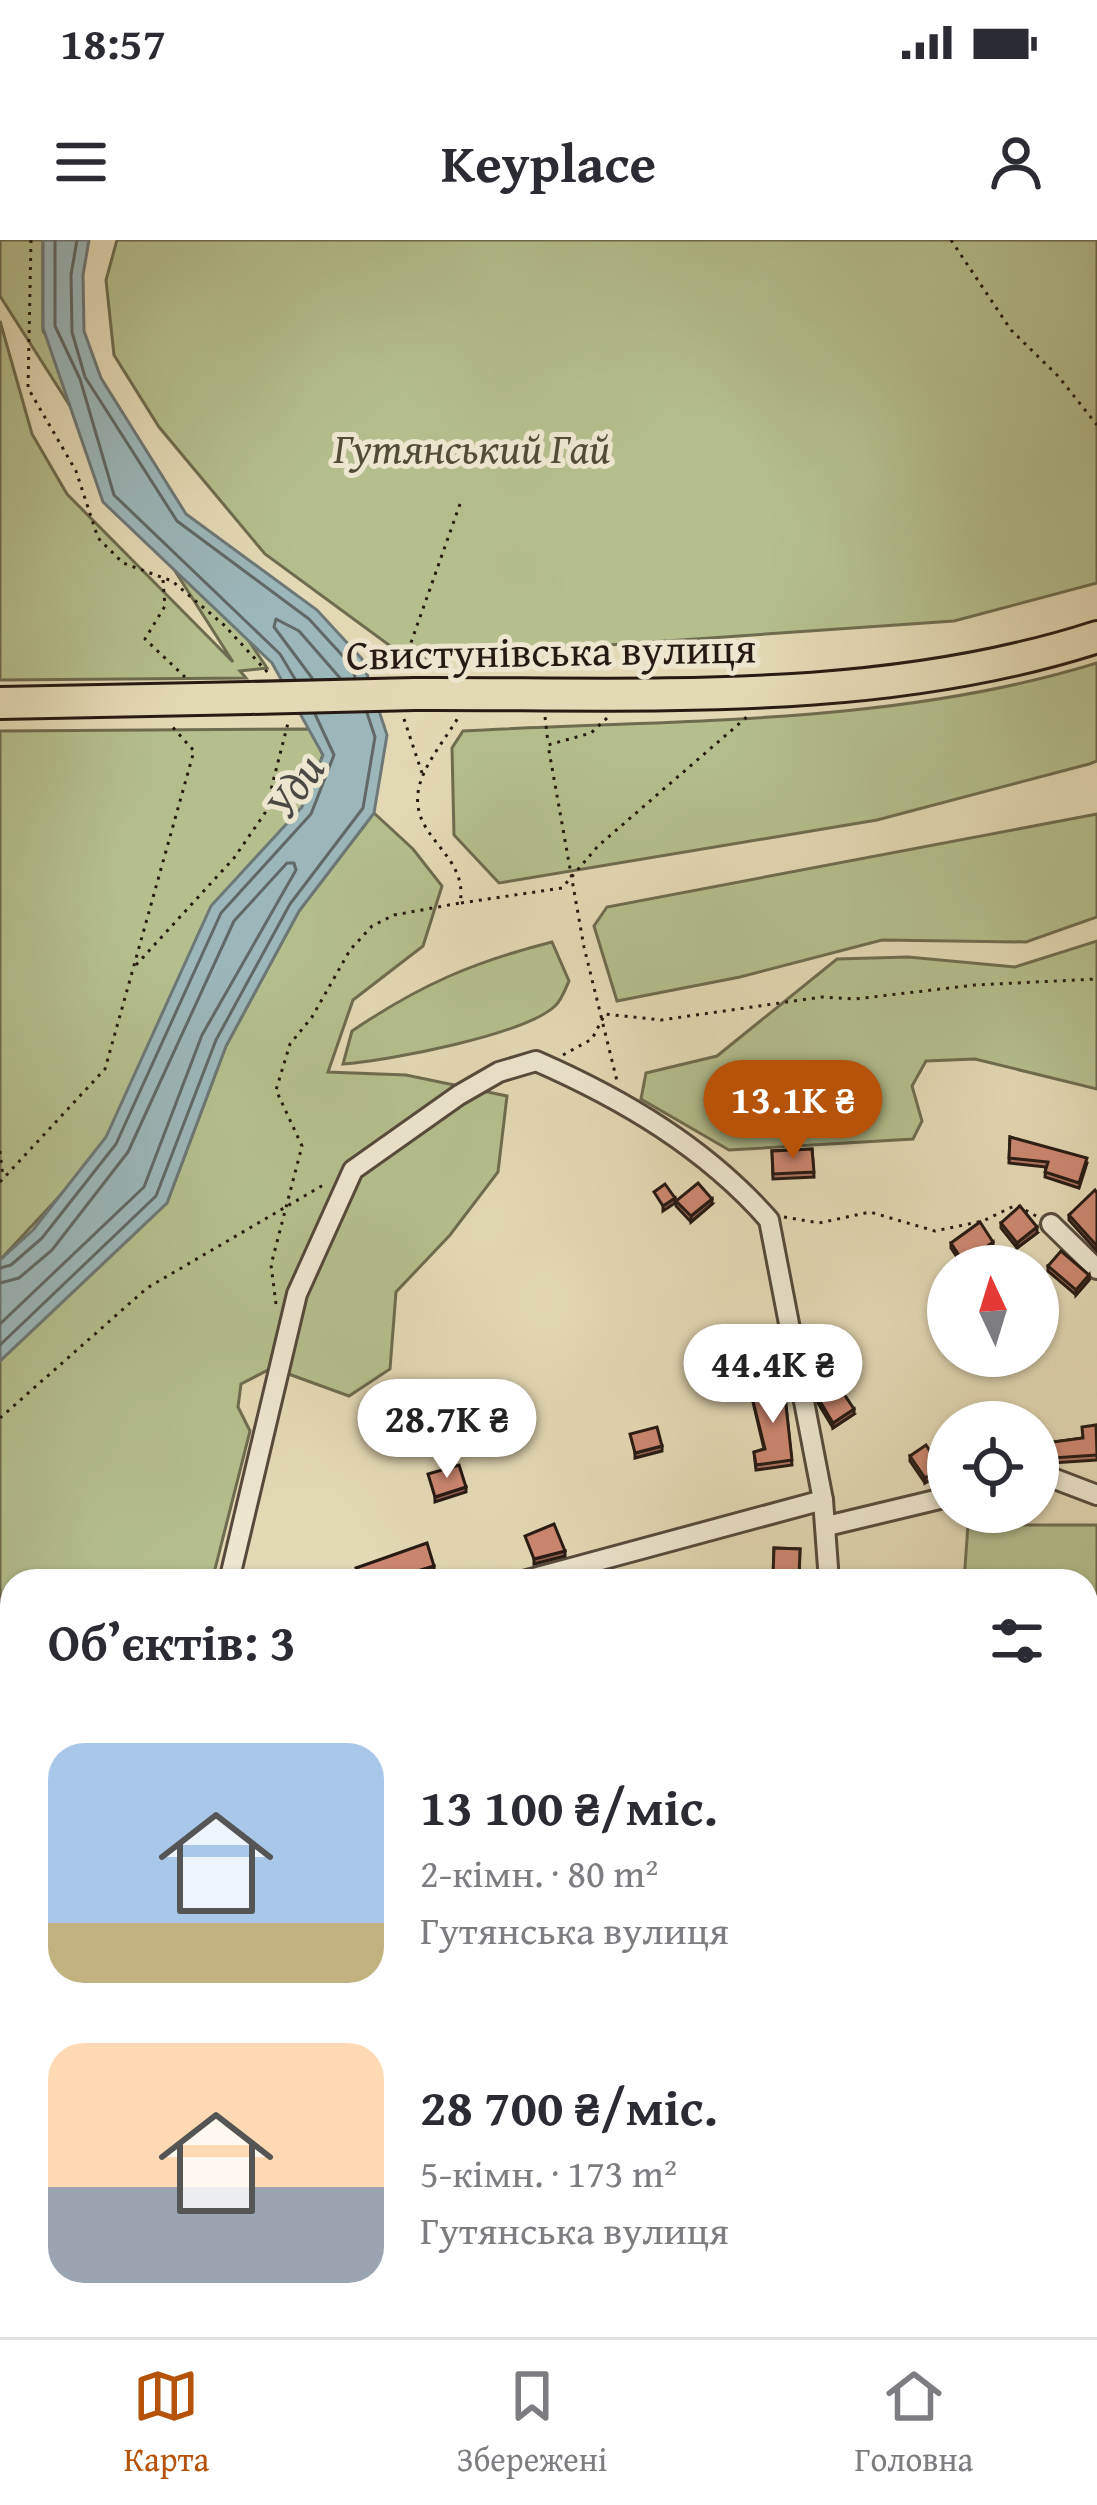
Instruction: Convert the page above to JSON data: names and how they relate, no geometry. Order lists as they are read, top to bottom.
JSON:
{
  "streets": {
    "main road": ["Свистунівська вулиця"]
  },
  "water": ["Уди"],
  "parks": ["Гутянський Гай"],
  "north": "top",
  "page": {
    "status": "18:57",
    "header": "Keyplace",
    "price": ["13.1K ₴", "44.4K ₴", "28.7K ₴"],
    "heading": "Об’єктів: 3",
    "list": [
      {
        "name": "13 100 ₴/міс.",
        "note": "2-кімн. · 80 m² · Гутянська вулиця"
      },
      {
        "name": "28 700 ₴/міс.",
        "note": "5-кімн. · 173 m² · Гутянська вулиця"
      }
    ],
    "tabs": ["Карта", "Збережені", "Головна"]
  }
}
